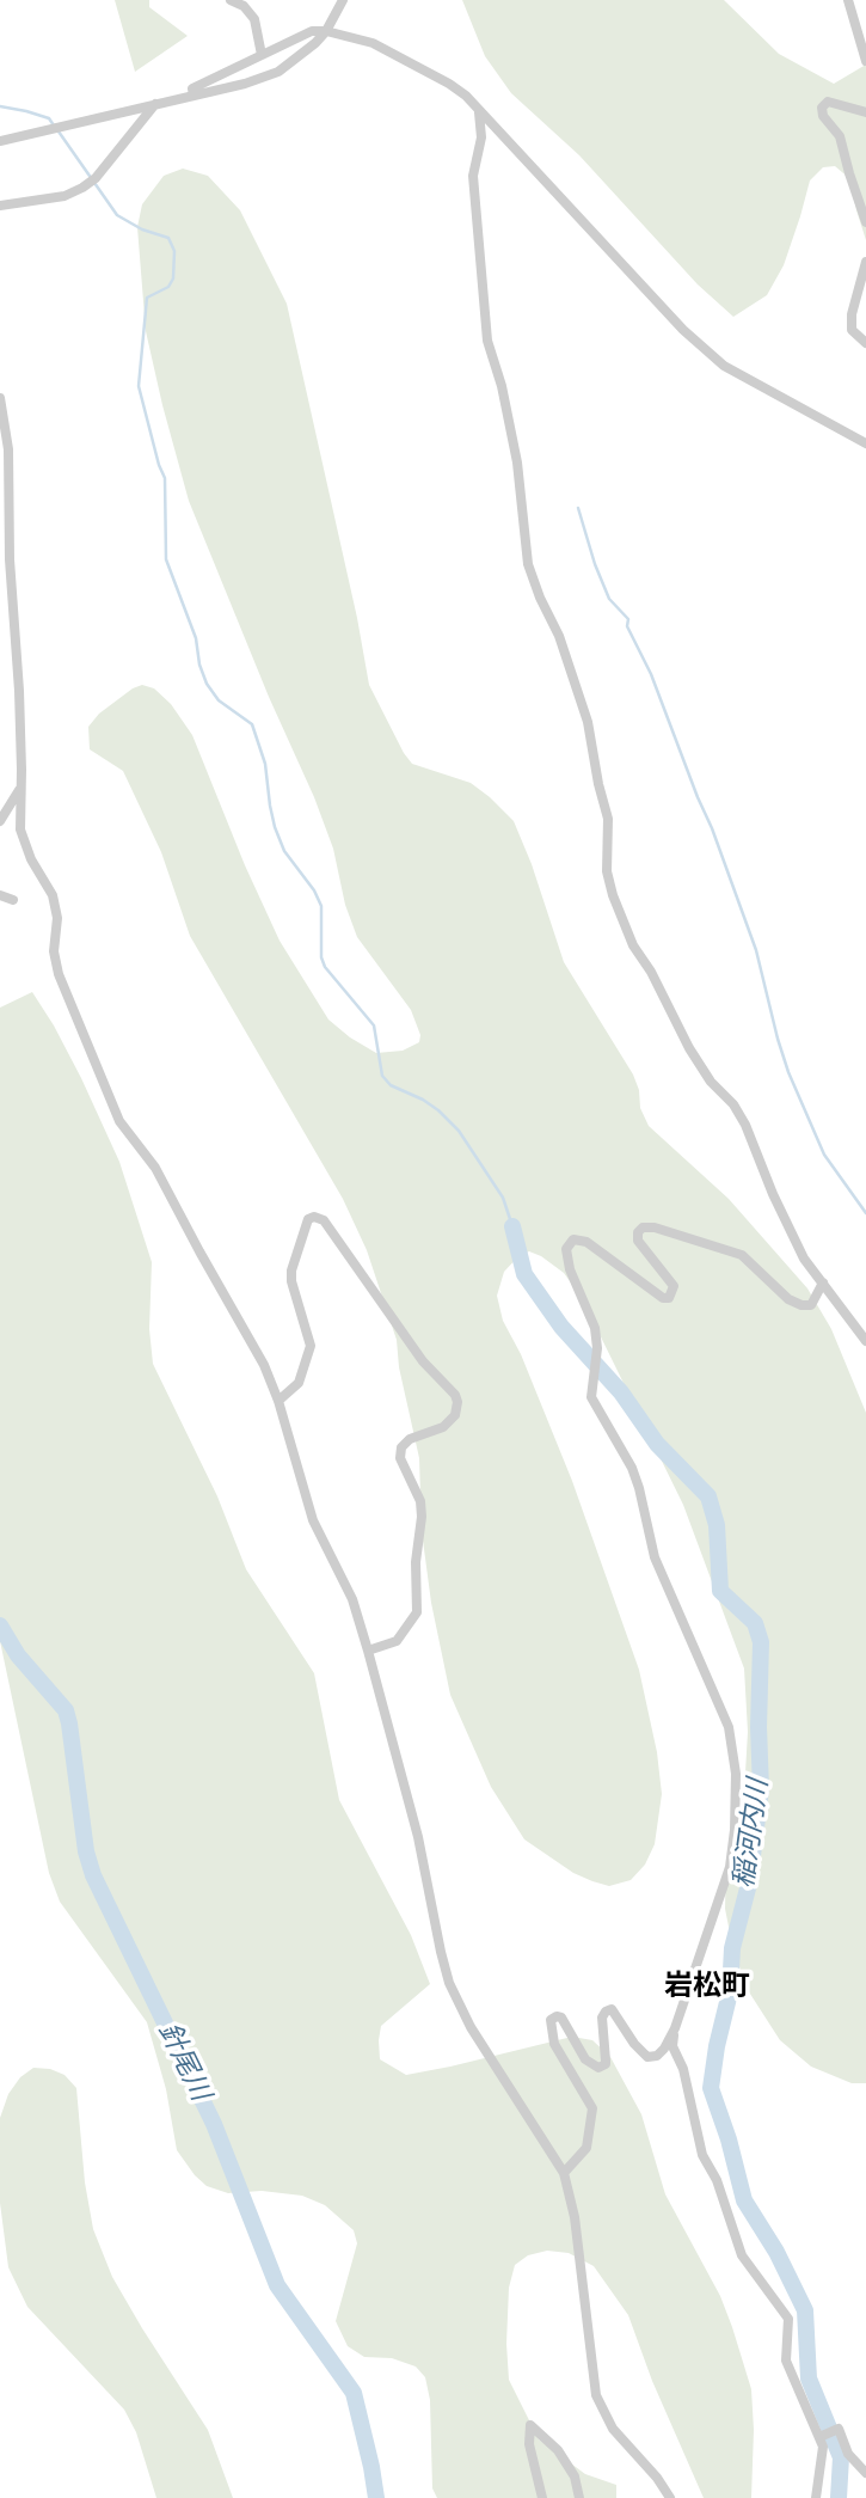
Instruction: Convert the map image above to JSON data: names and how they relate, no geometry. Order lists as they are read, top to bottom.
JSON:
{
  "districts": ["岩松町"],
  "water": ["稲河内川", "針尾川"]
}
